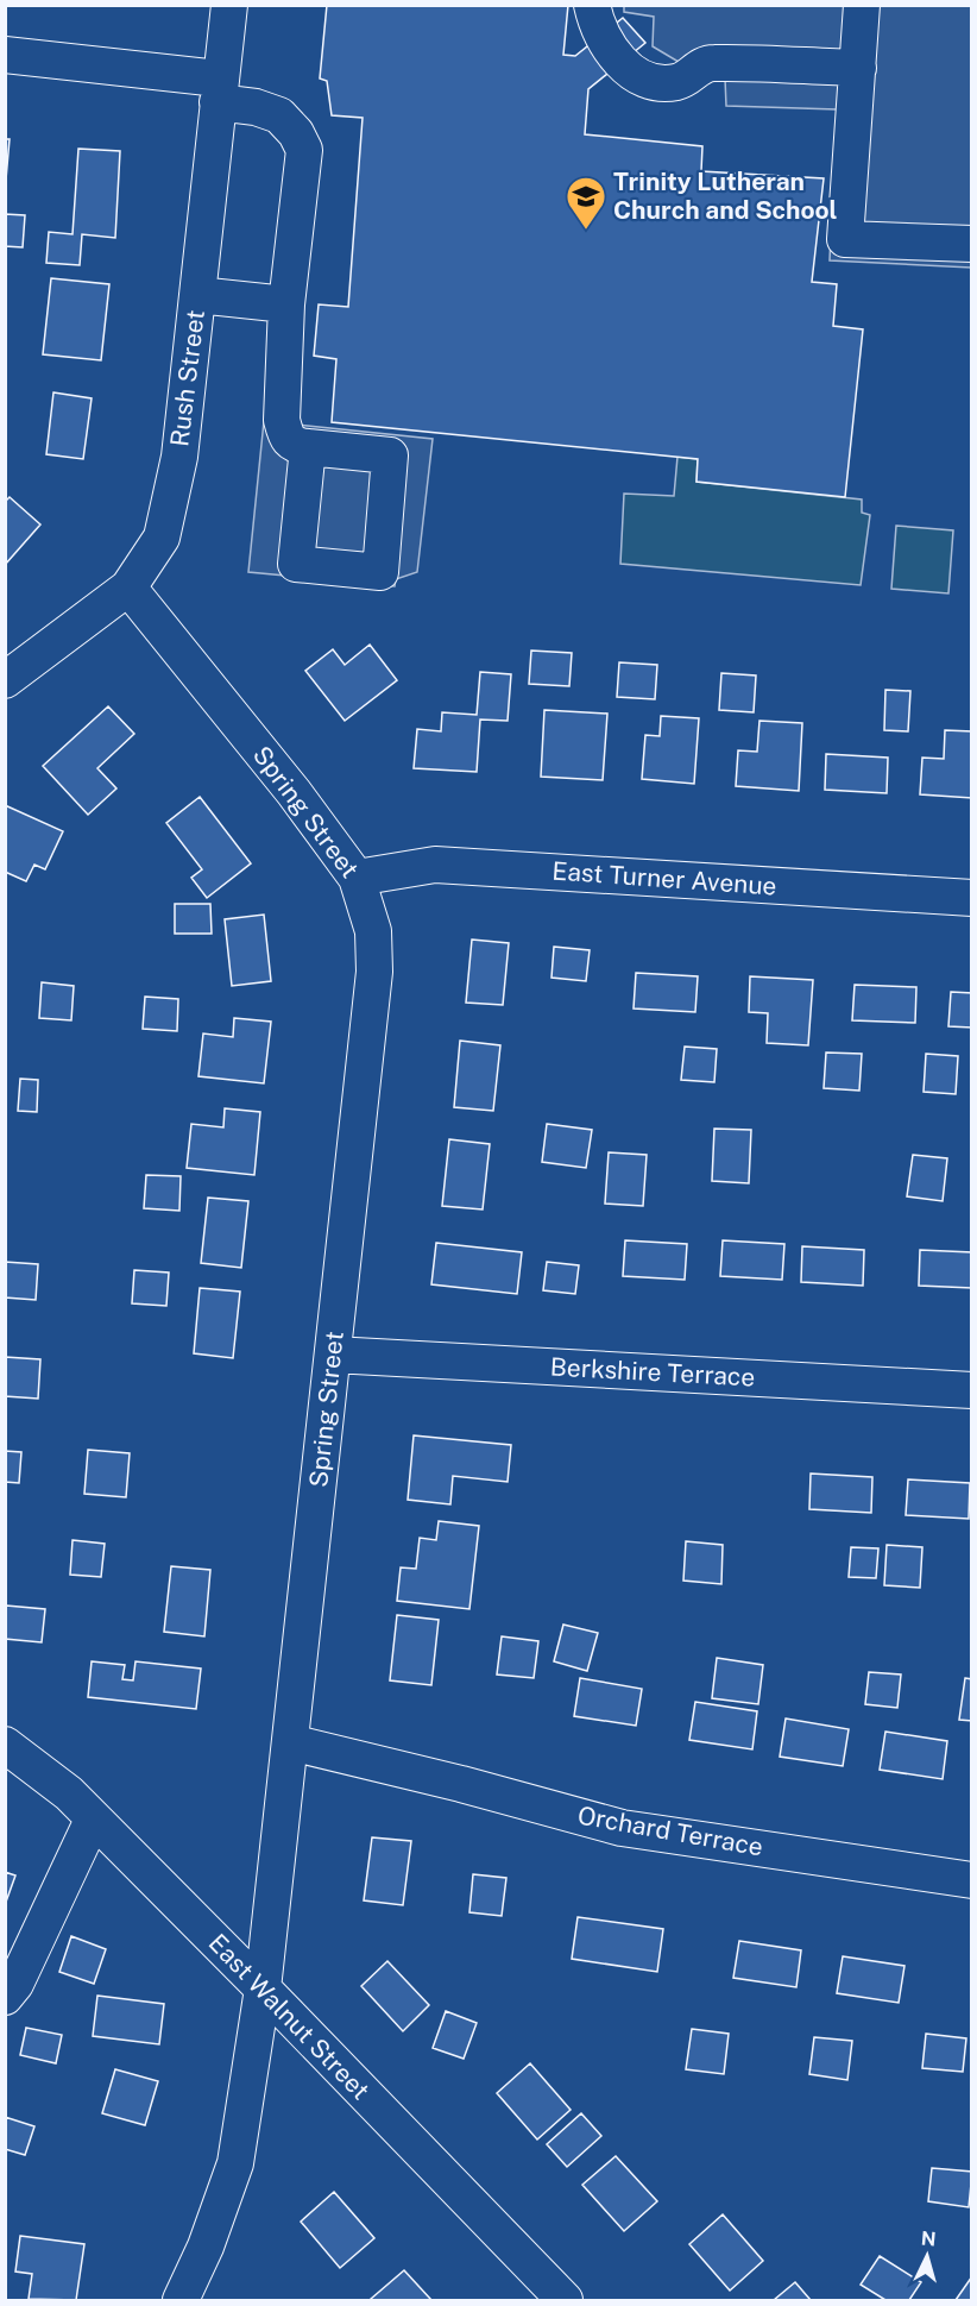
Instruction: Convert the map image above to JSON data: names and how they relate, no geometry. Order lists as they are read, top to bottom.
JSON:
{
  "streets": {
    "street": [
      "Rush Street",
      "Spring Street",
      "East Turner Avenue",
      "Berkshire Terrace",
      "Orchard Terrace",
      "East Walnut Street"
    ]
  },
  "crossings": [
    ["Rush Street", "Spring Street"],
    ["Spring Street", "East Turner Avenue"],
    ["Spring Street", "Berkshire Terrace"],
    ["Spring Street", "Orchard Terrace"],
    ["Spring Street", "East Walnut Street"]
  ],
  "places": {
    "school or university": ["Trinity Lutheran Church and School"]
  },
  "north": "top"
}
